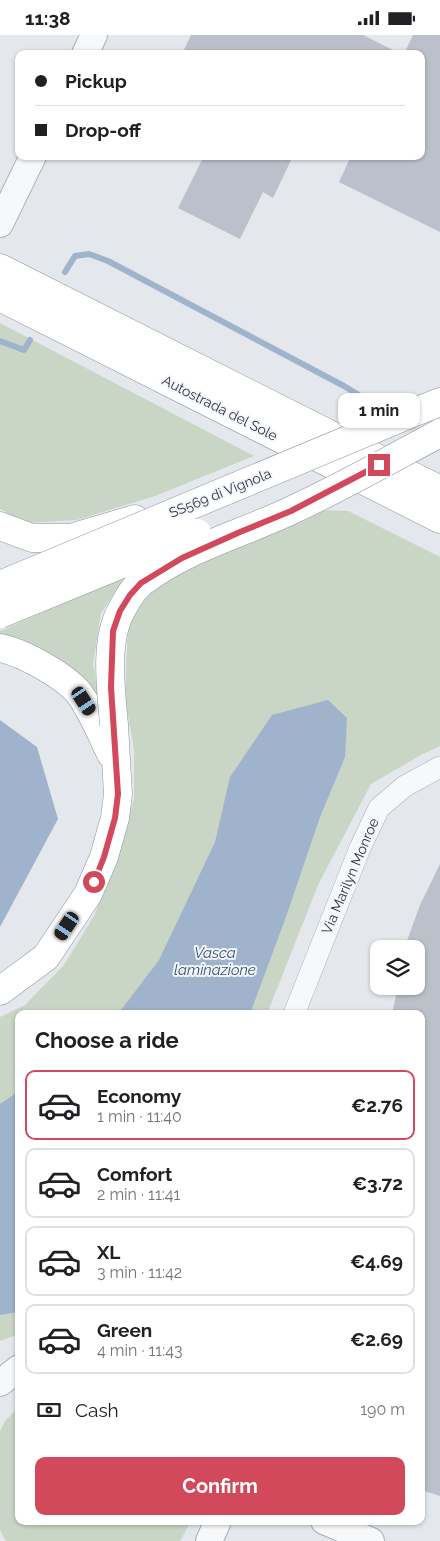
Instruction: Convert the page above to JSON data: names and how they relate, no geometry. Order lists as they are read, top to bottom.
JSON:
{
  "streets": {
    "highway": ["Autostrada del Sole", "SS569 di Vignola"],
    "street": ["Via Marilyn Monroe"]
  },
  "water": ["Vasca laminazione"],
  "page": {
    "status": "11:38",
    "banner": ["Pickup", "Drop-off"],
    "bubble": "1 min",
    "heading": "Choose a ride",
    "list": [
      {
        "name": "Economy",
        "note": "1 min · 11:40",
        "value": "€2.76"
      },
      {
        "name": "Comfort",
        "note": "2 min · 11:41",
        "value": "€3.72"
      },
      {
        "name": "XL",
        "note": "3 min · 11:42",
        "value": "€4.69"
      },
      {
        "name": "Green",
        "note": "4 min · 11:43",
        "value": "€2.69"
      }
    ],
    "pay": ["Cash", "190 m"],
    "buttons": "Confirm"
  }
}
